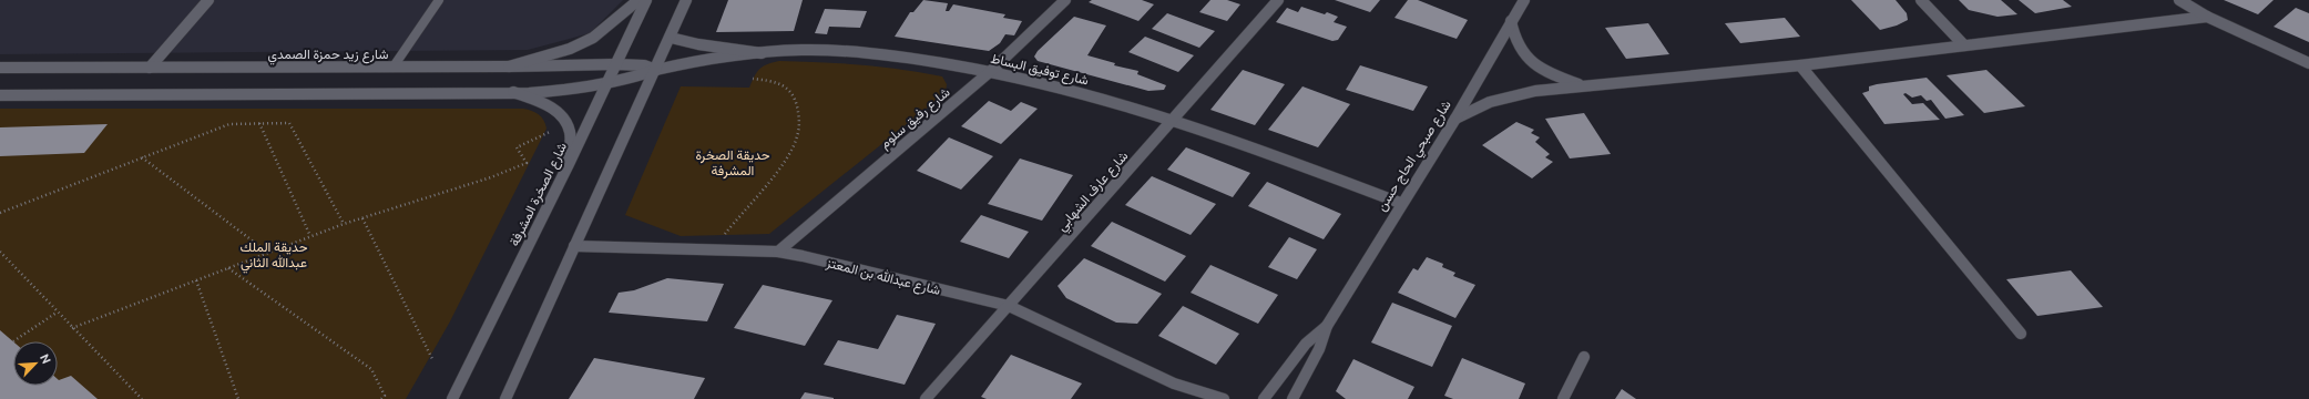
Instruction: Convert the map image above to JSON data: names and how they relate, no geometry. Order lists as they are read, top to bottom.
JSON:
{
  "streets": {
    "street": [
      "شارع زيد حمزة الصمدي",
      "شارع توفيق البساط",
      "شارع رفيق سلوم",
      "شارع صبحي الحاج حسن",
      "شارع عارف الشهابي",
      "شارع الصخرة المشرفة",
      "شارع عبدالله بن المعتز"
    ]
  },
  "crossings": [
    ["شارع زيد حمزة الصمدي", "شارع توفيق البساط"],
    ["شارع زيد حمزة الصمدي", "شارع الصخرة المشرفة"],
    ["شارع توفيق البساط", "شارع رفيق سلوم"],
    ["شارع توفيق البساط", "شارع صبحي الحاج حسن"],
    ["شارع توفيق البساط", "شارع عارف الشهابي"],
    ["شارع رفيق سلوم", "شارع عبدالله بن المعتز"],
    ["شارع عارف الشهابي", "شارع عبدالله بن المعتز"]
  ],
  "parks": ["حديقة الصخرة المشرفة", "حديقة الملك عبدالله الثاني"],
  "north": "top right"
}
